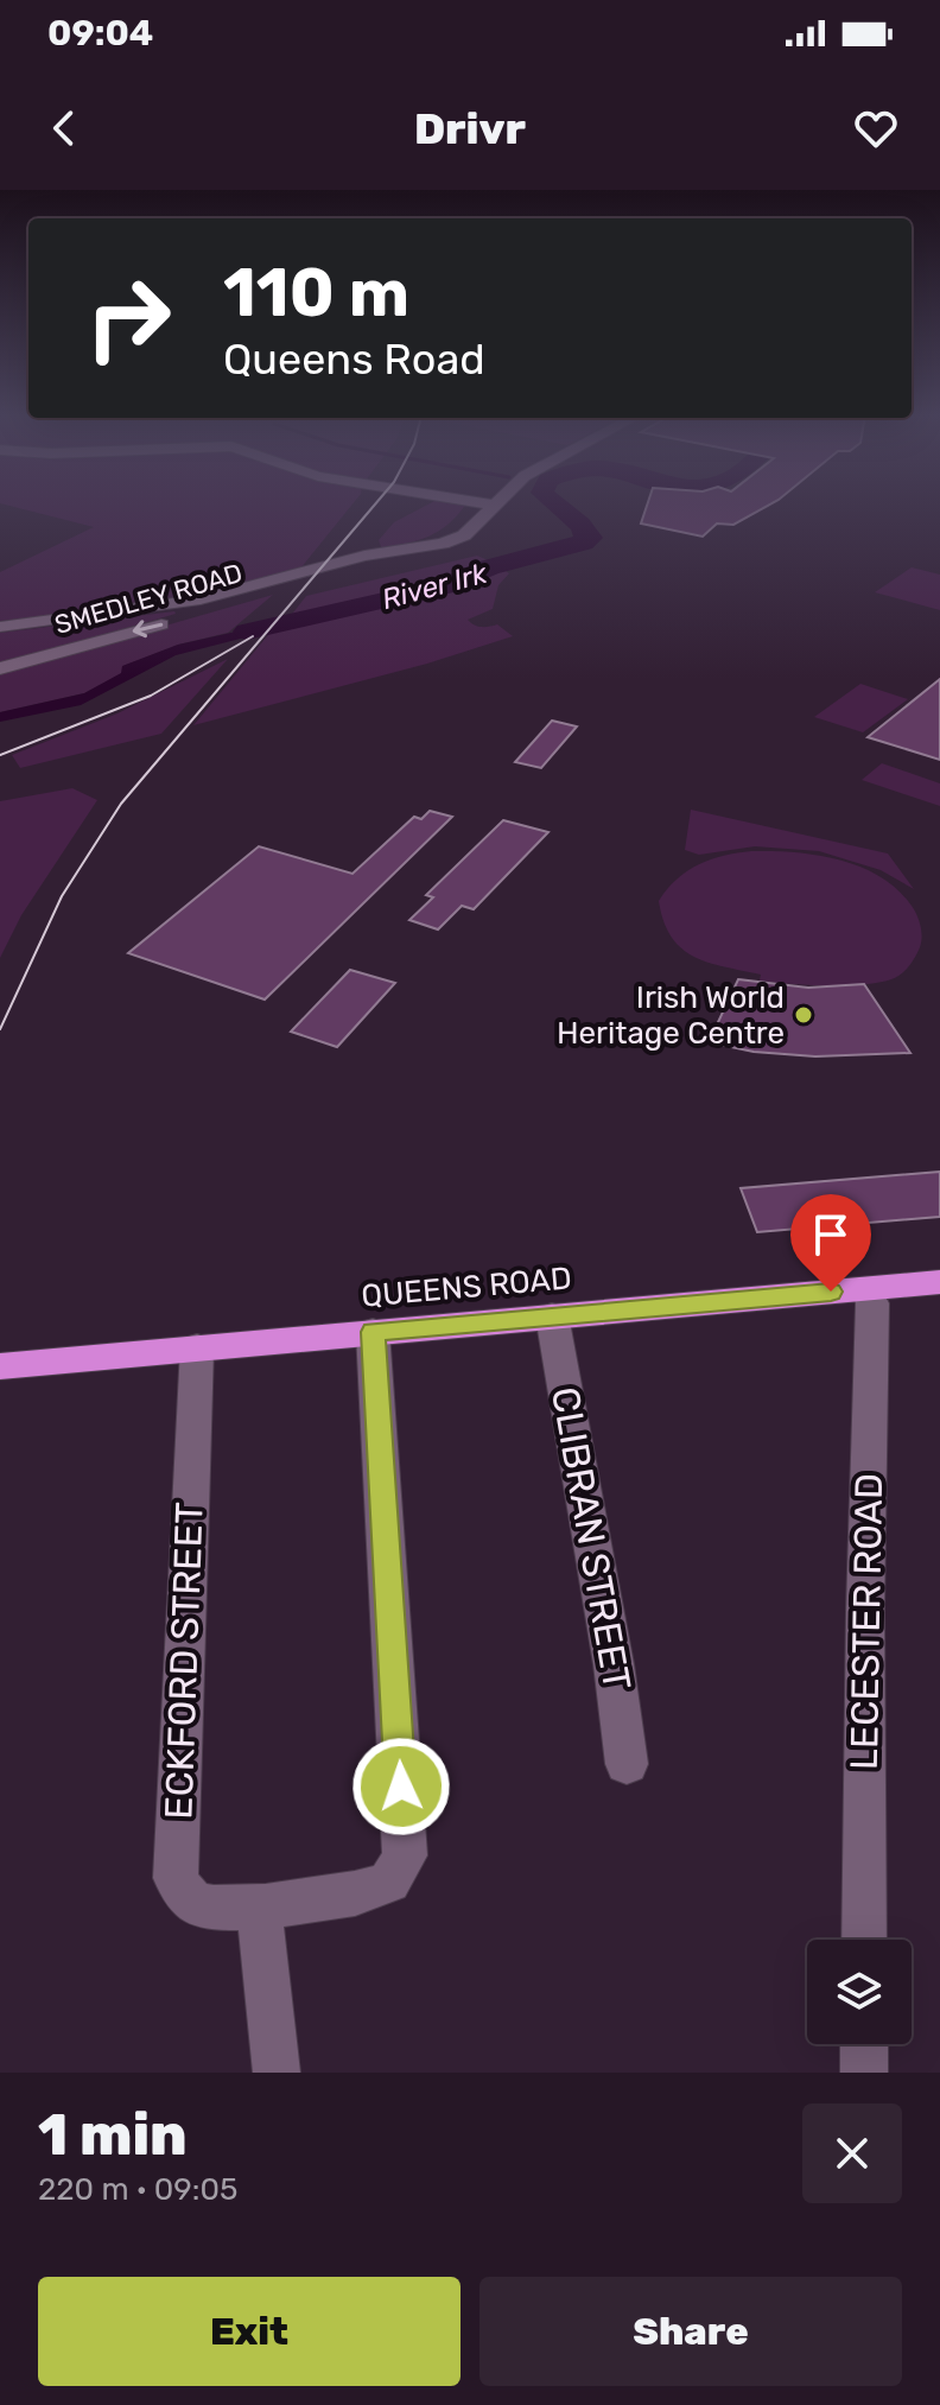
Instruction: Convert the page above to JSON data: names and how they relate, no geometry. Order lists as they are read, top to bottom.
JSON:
{
  "streets": {
    "highway": ["QUEENS ROAD"],
    "street": [
      "SMEDLEY ROAD",
      "CLIBRAN STREET",
      "LECESTER ROAD",
      "ECKFORD STREET"
    ]
  },
  "crossings": [
    ["QUEENS ROAD", "CLIBRAN STREET"],
    ["QUEENS ROAD", "LECESTER ROAD"],
    ["QUEENS ROAD", "ECKFORD STREET"]
  ],
  "water": ["River Irk"],
  "places": ["Irish World Heritage Centre"],
  "page": {
    "status": "09:04",
    "header": "Drivr",
    "turn": ["110 m", "Queens Road"],
    "heading": ["1 min", "220 m · 09:05"],
    "buttons": ["Exit", "Share"]
  }
}
